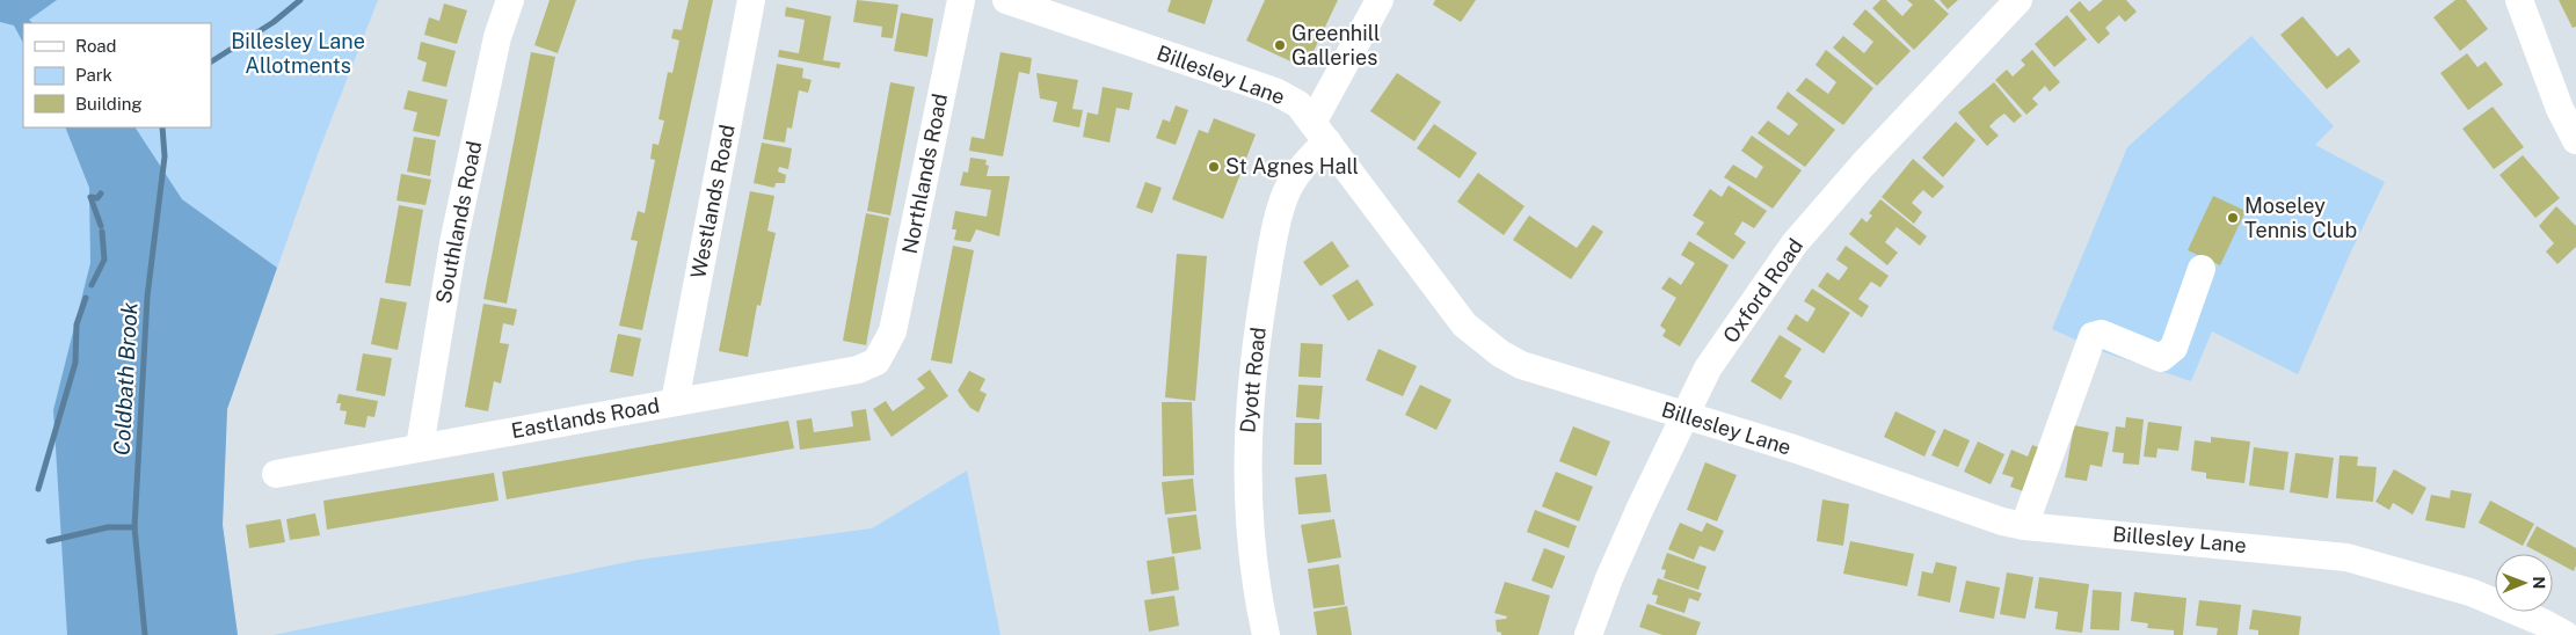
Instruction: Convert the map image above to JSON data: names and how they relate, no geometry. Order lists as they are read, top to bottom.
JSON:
{
  "streets": {
    "street": [
      "Billesley Lane",
      "Northlands Road",
      "Westlands Road",
      "Southlands Road",
      "Oxford Road",
      "Dyott Road",
      "Eastlands Road"
    ]
  },
  "crossings": [
    ["Billesley Lane", "Oxford Road"],
    ["Billesley Lane", "Dyott Road"],
    ["Northlands Road", "Eastlands Road"],
    ["Westlands Road", "Eastlands Road"],
    ["Southlands Road", "Eastlands Road"]
  ],
  "water": ["Coldbath Brook"],
  "parks": ["Billesley Lane Allotments"],
  "places": ["Greenhill Galleries", "St Agnes Hall", "Moseley Tennis Club"],
  "legend": ["Road", "Park", "Building"],
  "north": "right"
}
